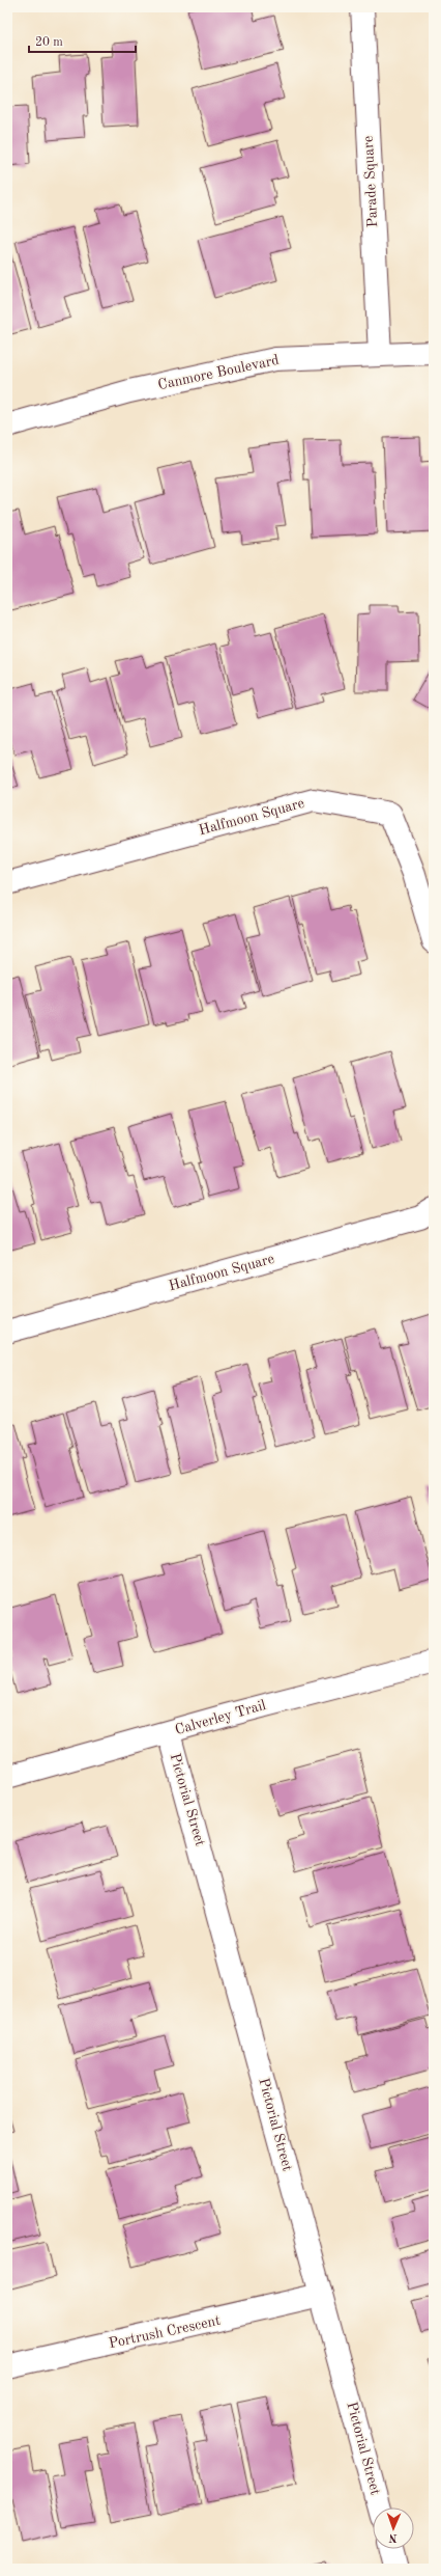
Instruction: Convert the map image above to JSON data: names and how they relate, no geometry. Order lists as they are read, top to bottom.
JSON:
{
  "streets": {
    "street": [
      "Parade Square",
      "Canmore Boulevard",
      "Halfmoon Square",
      "Calverley Trail",
      "Pictorial Street",
      "Portrush Crescent"
    ]
  },
  "crossings": [
    ["Parade Square", "Canmore Boulevard"],
    ["Calverley Trail", "Pictorial Street"],
    ["Pictorial Street", "Portrush Crescent"]
  ],
  "scale_bar": "20 m",
  "north": "bottom"
}
